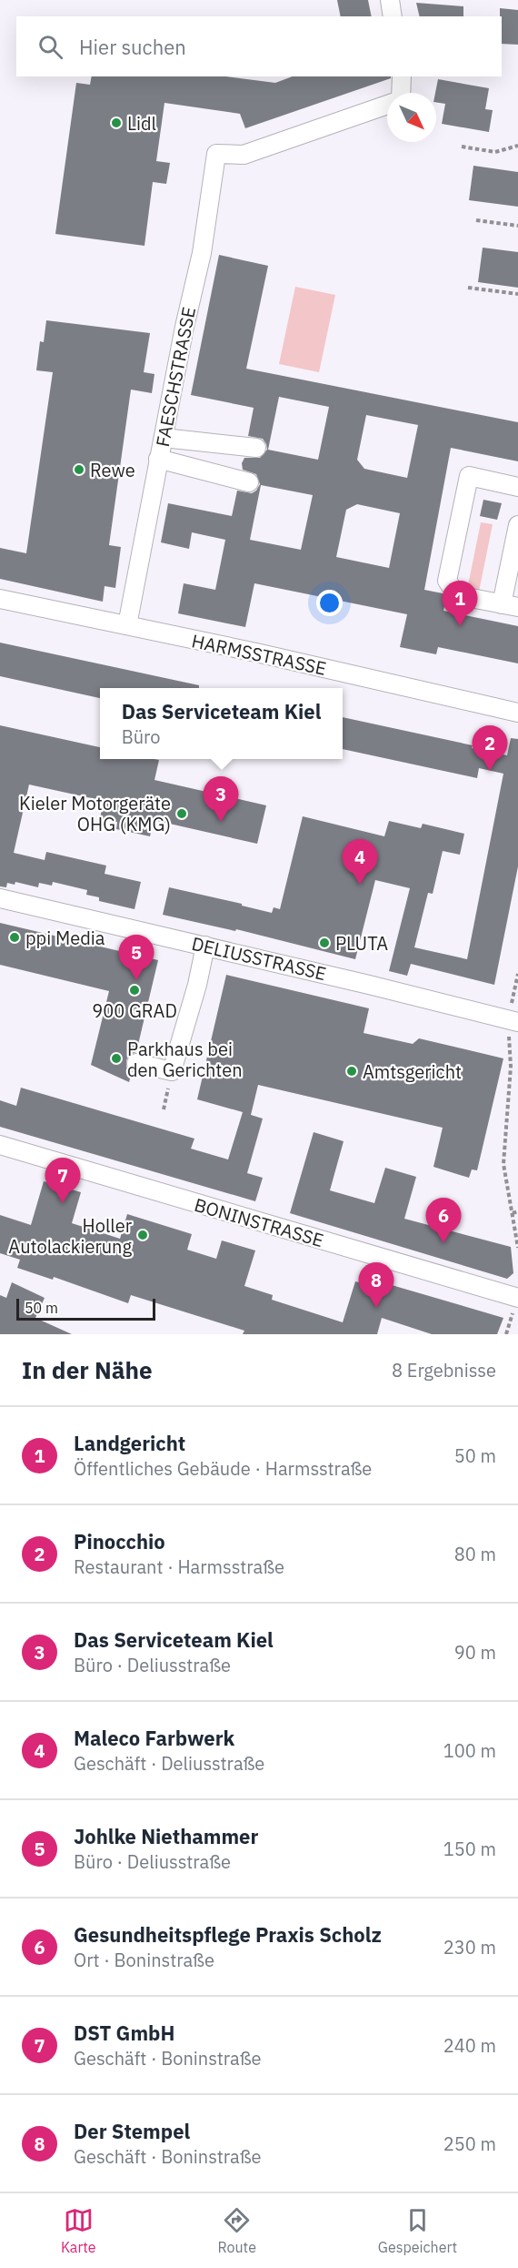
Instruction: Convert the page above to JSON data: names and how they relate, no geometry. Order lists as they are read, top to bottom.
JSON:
{
  "streets": {
    "street": [
      "FAESCHSTRASSE",
      "HARMSSTRASSE",
      "DELIUSSTRASSE",
      "BONINSTRASSE"
    ]
  },
  "crossings": [
    ["FAESCHSTRASSE", "HARMSSTRASSE"]
  ],
  "places": [
    "Lidl",
    "Rewe",
    "Kieler Motorgeräte OHG (KMG)",
    "ppi Media",
    "PLUTA",
    "900 GRAD",
    "Parkhaus bei den Gerichten",
    "Amtsgericht",
    "Holler Autolackierung"
  ],
  "scale_bar": "50 m",
  "north": "bottom right",
  "page": {
    "search": "Hier suchen",
    "pins": [
      "1",
      "2",
      "3",
      "4",
      "5",
      "7",
      "6",
      "8"
    ],
    "popup": ["Das Serviceteam Kiel", "Büro"],
    "scale": "50 m",
    "heading": ["In der Nähe", "8 Ergebnisse"],
    "list": [
      {
        "mark": "1",
        "name": "Landgericht",
        "note": "Öffentliches Gebäude · Harmsstraße",
        "value": "50 m"
      },
      {
        "mark": "2",
        "name": "Pinocchio",
        "note": "Restaurant · Harmsstraße",
        "value": "80 m"
      },
      {
        "mark": "3",
        "name": "Das Serviceteam Kiel",
        "note": "Büro · Deliusstraße",
        "value": "90 m"
      },
      {
        "mark": "4",
        "name": "Maleco Farbwerk",
        "note": "Geschäft · Deliusstraße",
        "value": "100 m"
      },
      {
        "mark": "5",
        "name": "Johlke Niethammer",
        "note": "Büro · Deliusstraße",
        "value": "150 m"
      },
      {
        "mark": "6",
        "name": "Gesundheitspflege Praxis Scholz",
        "note": "Ort · Boninstraße",
        "value": "230 m"
      },
      {
        "mark": "7",
        "name": "DST GmbH",
        "note": "Geschäft · Boninstraße",
        "value": "240 m"
      },
      {
        "mark": "8",
        "name": "Der Stempel",
        "note": "Geschäft · Boninstraße",
        "value": "250 m"
      }
    ],
    "nav": ["Karte", "Route", "Gespeichert"]
  }
}
